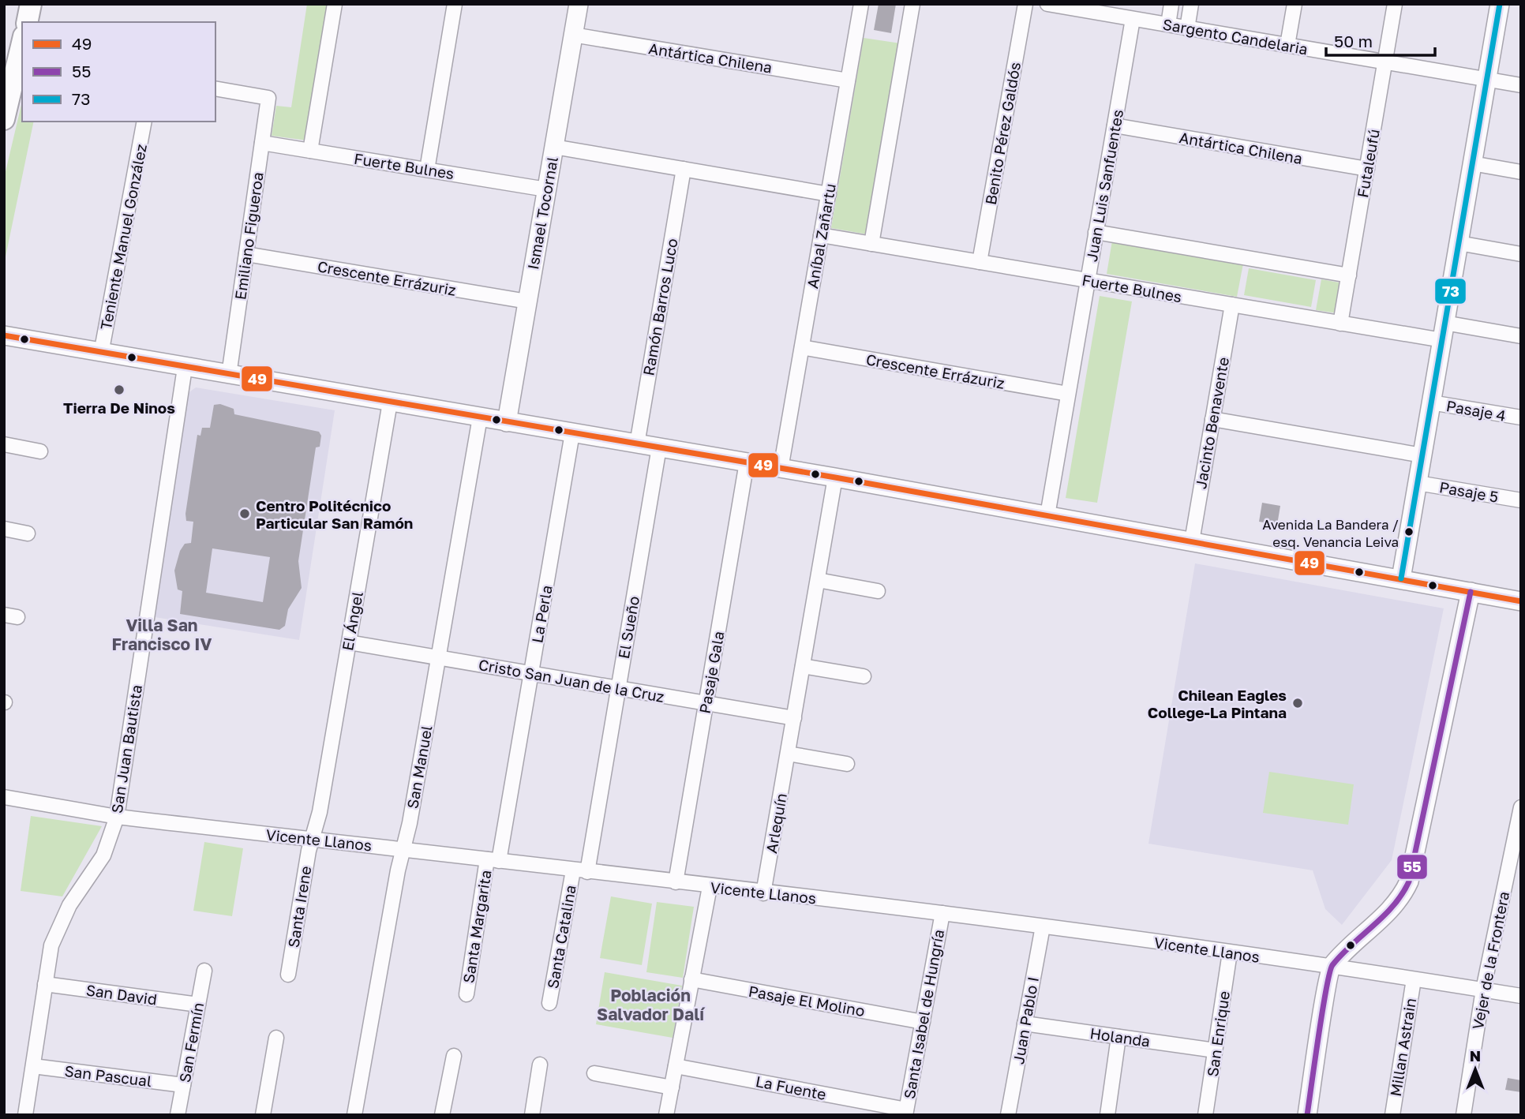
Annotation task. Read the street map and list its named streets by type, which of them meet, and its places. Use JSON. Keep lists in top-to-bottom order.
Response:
{
  "streets": {
    "street": [
      "Sargento Candelaria",
      "Antártica Chilena",
      "Benito Pérez Galdós",
      "Futaleufú",
      "Fuerte Bulnes",
      "Juan Luis Sanfuentes",
      "Ismael Tocornal",
      "Emiliano Figueroa",
      "Aníbal Zañartu",
      "Teniente Manuel González",
      "Crescente Errázuriz",
      "Ramón Barros Luco",
      "Pasaje 4",
      "Jacinto Benavente",
      "Pasaje 5",
      "La Perla",
      "El Ángel",
      "El Sueño",
      "Pasaje Gala",
      "Cristo San Juan de la Cruz",
      "San Juan Bautista",
      "San Manuel",
      "Arlequín",
      "Vicente Llanos",
      "Santa Irene",
      "Santa Margarita",
      "Santa Catalina",
      "Vejer de la Frontera",
      "San David",
      "Pasaje El Molino",
      "Santa Isabel de Hungría",
      "Juan Pablo I",
      "San Enrique",
      "Holanda",
      "San Fermín",
      "Millan Astrain",
      "San Pascual",
      "La Fuente"
    ]
  },
  "crossings": [
    ["Sargento Candelaria", "Futaleufú"],
    ["Sargento Candelaria", "Juan Luis Sanfuentes"],
    ["Antártica Chilena", "Futaleufú"],
    ["Antártica Chilena", "Juan Luis Sanfuentes"],
    ["Antártica Chilena", "Ismael Tocornal"],
    ["Antártica Chilena", "Aníbal Zañartu"],
    ["Benito Pérez Galdós", "Fuerte Bulnes"],
    ["Futaleufú", "Fuerte Bulnes"],
    ["Fuerte Bulnes", "Juan Luis Sanfuentes"],
    ["Fuerte Bulnes", "Ismael Tocornal"],
    ["Fuerte Bulnes", "Emiliano Figueroa"],
    ["Fuerte Bulnes", "Aníbal Zañartu"],
    ["Fuerte Bulnes", "Jacinto Benavente"],
    ["Juan Luis Sanfuentes", "Crescente Errázuriz"],
    ["Ismael Tocornal", "Crescente Errázuriz"],
    ["Emiliano Figueroa", "Crescente Errázuriz"],
    ["Aníbal Zañartu", "Crescente Errázuriz"],
    ["La Perla", "Cristo San Juan de la Cruz"],
    ["La Perla", "Vicente Llanos"],
    ["La Perla", "Santa Margarita"],
    ["El Ángel", "Cristo San Juan de la Cruz"],
    ["El Ángel", "Vicente Llanos"],
    ["El Ángel", "Santa Irene"],
    ["El Sueño", "Cristo San Juan de la Cruz"],
    ["El Sueño", "Vicente Llanos"],
    ["Pasaje Gala", "Cristo San Juan de la Cruz"],
    ["Pasaje Gala", "Vicente Llanos"],
    ["Cristo San Juan de la Cruz", "San Manuel"],
    ["Cristo San Juan de la Cruz", "Arlequín"],
    ["San Juan Bautista", "Vicente Llanos"],
    ["San Juan Bautista", "San David"],
    ["San Juan Bautista", "San Pascual"],
    ["San Manuel", "Vicente Llanos"],
    ["Arlequín", "Vicente Llanos"],
    ["Vicente Llanos", "Santa Irene"],
    ["Vicente Llanos", "Santa Margarita"],
    ["Vicente Llanos", "Santa Catalina"],
    ["Vicente Llanos", "Vejer de la Frontera"],
    ["Vicente Llanos", "Santa Isabel de Hungría"],
    ["Vicente Llanos", "Juan Pablo I"],
    ["Vicente Llanos", "San Enrique"],
    ["Vicente Llanos", "Millan Astrain"],
    ["San David", "San Fermín"],
    ["Pasaje El Molino", "Santa Isabel de Hungría"],
    ["Santa Isabel de Hungría", "La Fuente"],
    ["Juan Pablo I", "Holanda"],
    ["San Enrique", "Holanda"],
    ["San Fermín", "San Pascual"]
  ],
  "districts": ["Villa San Francisco IV", "Población Salvador Dalí"],
  "places": [
    "Tierra De Ninos",
    "Centro Politécnico Particular San Ramón",
    "Avenida La Bandera / esq. Venancia Leiva",
    "Chilean Eagles College-La Pintana"
  ],
  "lines": ["transit line 73", "transit line 49", "transit line 55"],
  "legend": ["49", "55", "73"],
  "scale_bar": "50 m",
  "north": "top"
}
